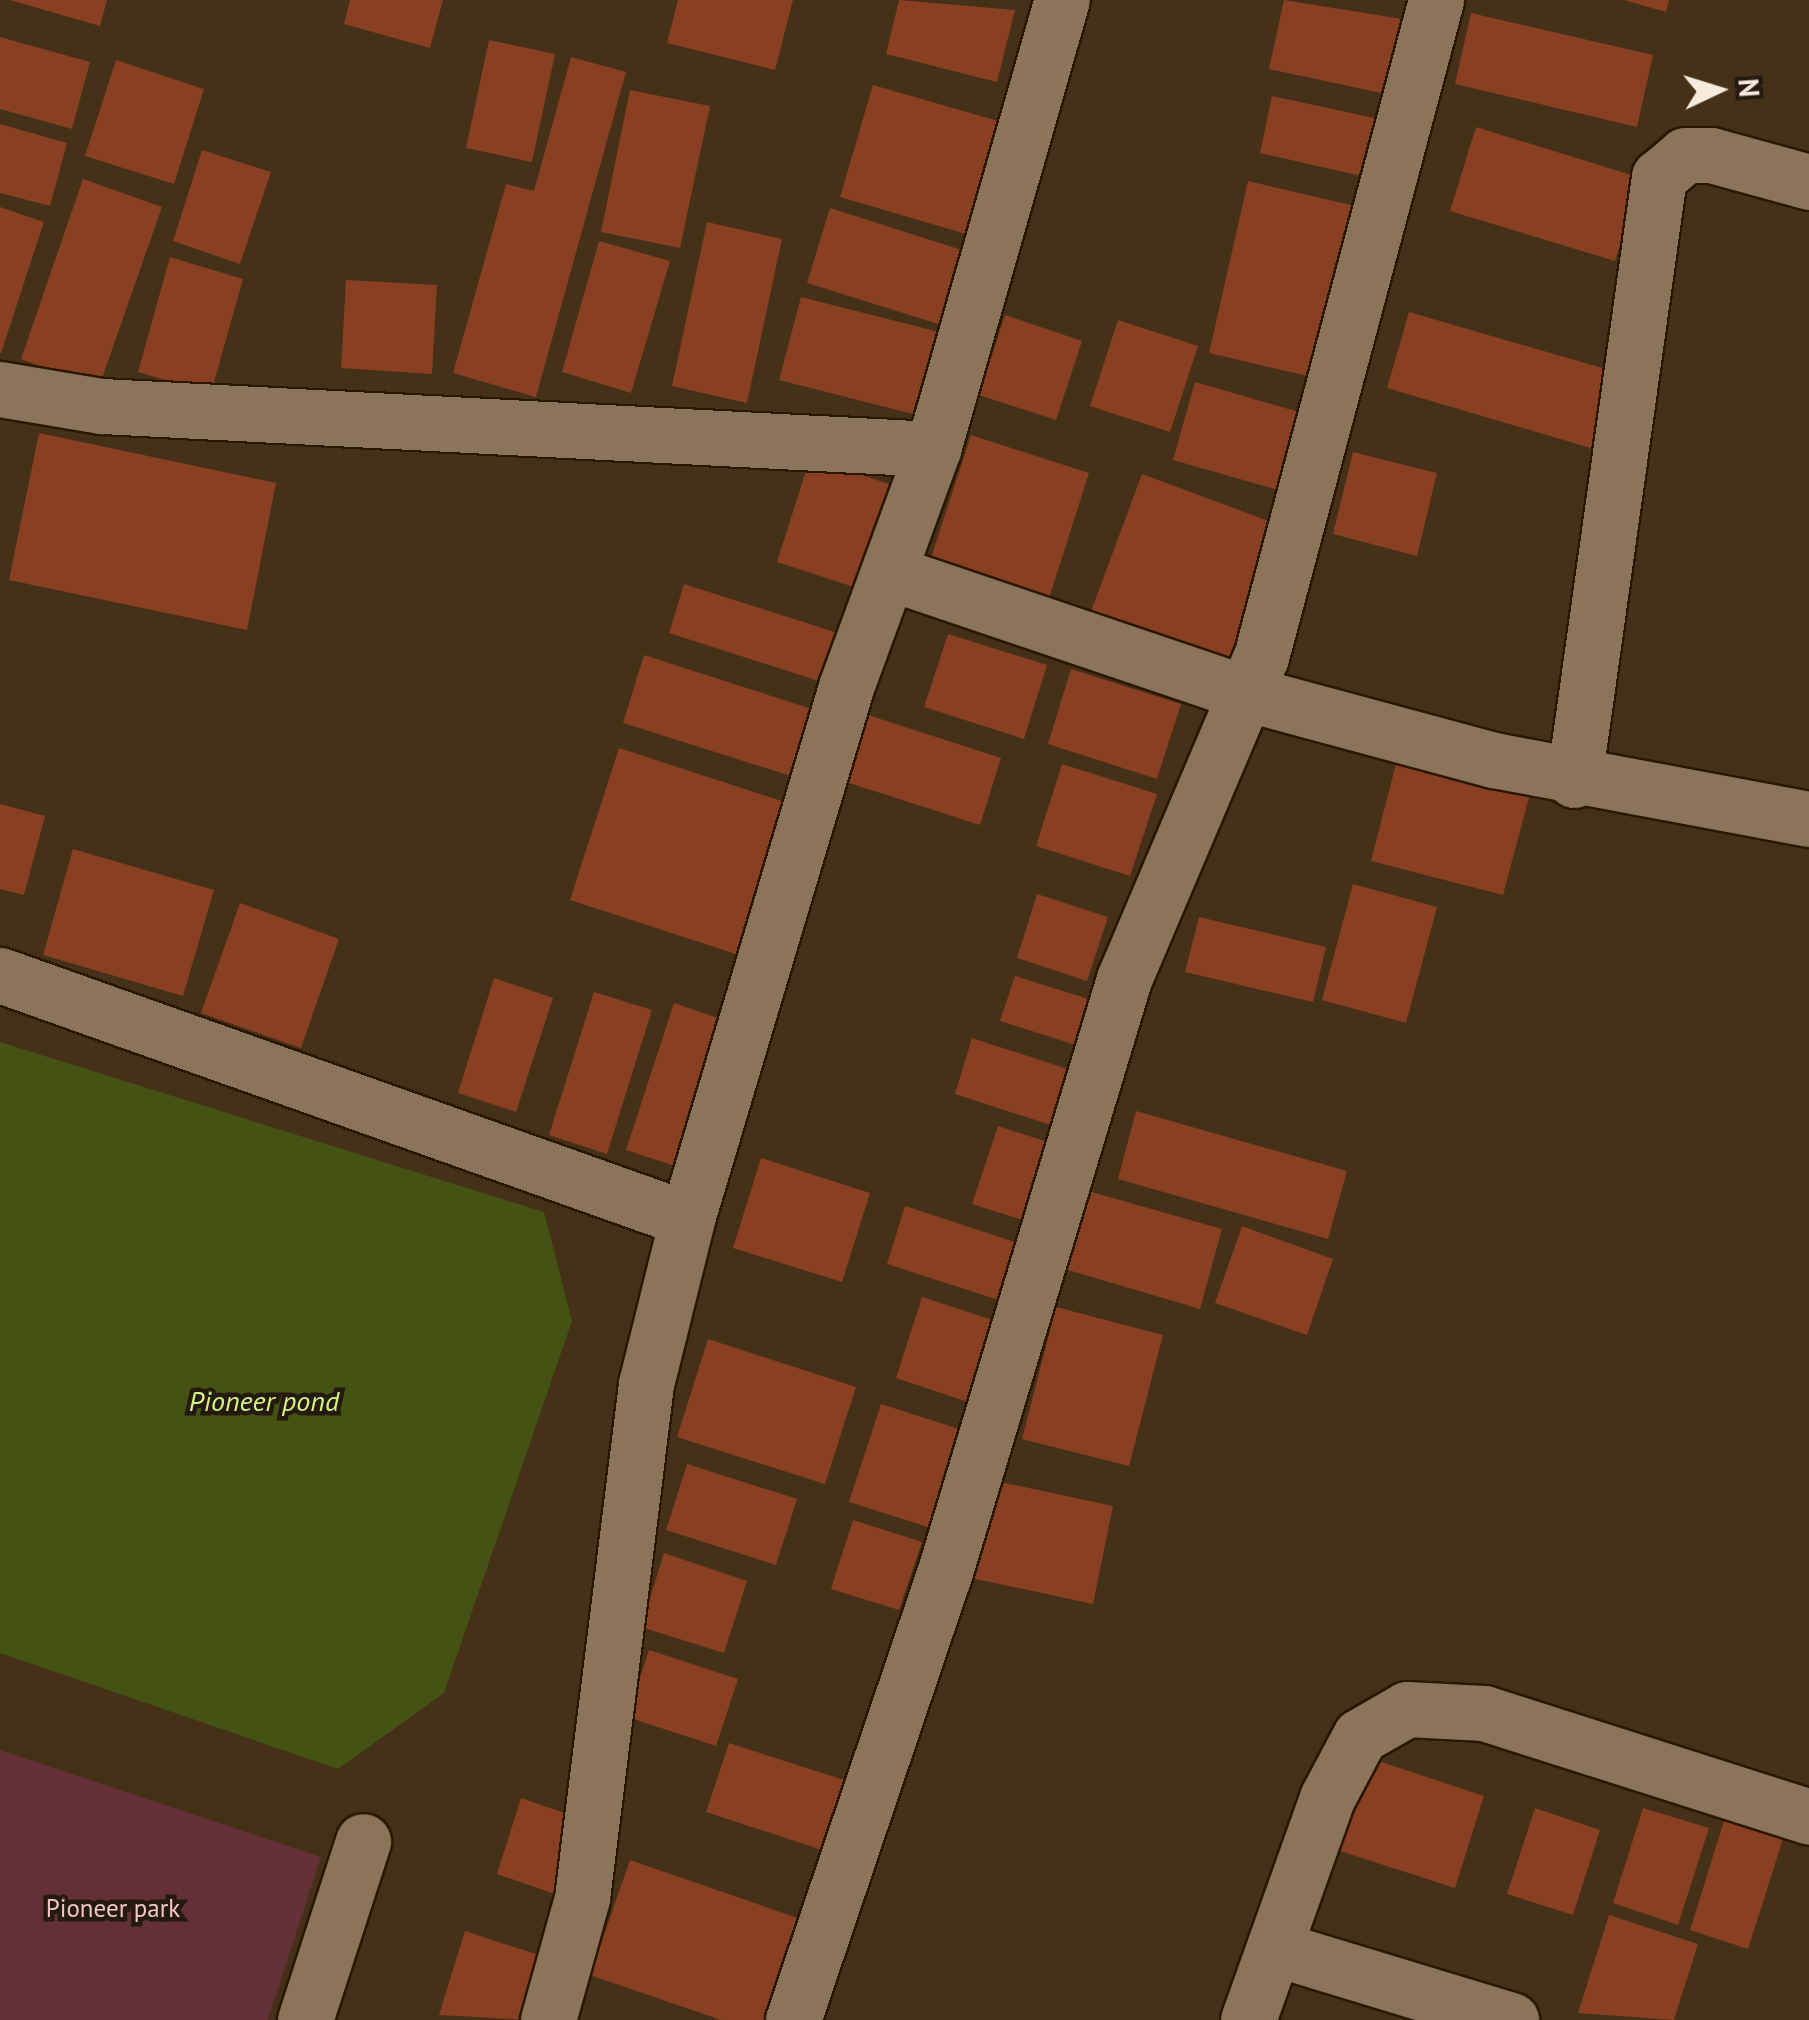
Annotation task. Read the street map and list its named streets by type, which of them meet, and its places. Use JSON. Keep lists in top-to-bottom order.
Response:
{
  "water": ["Pioneer pond"],
  "parks": ["Pioneer park"],
  "north": "right"
}
